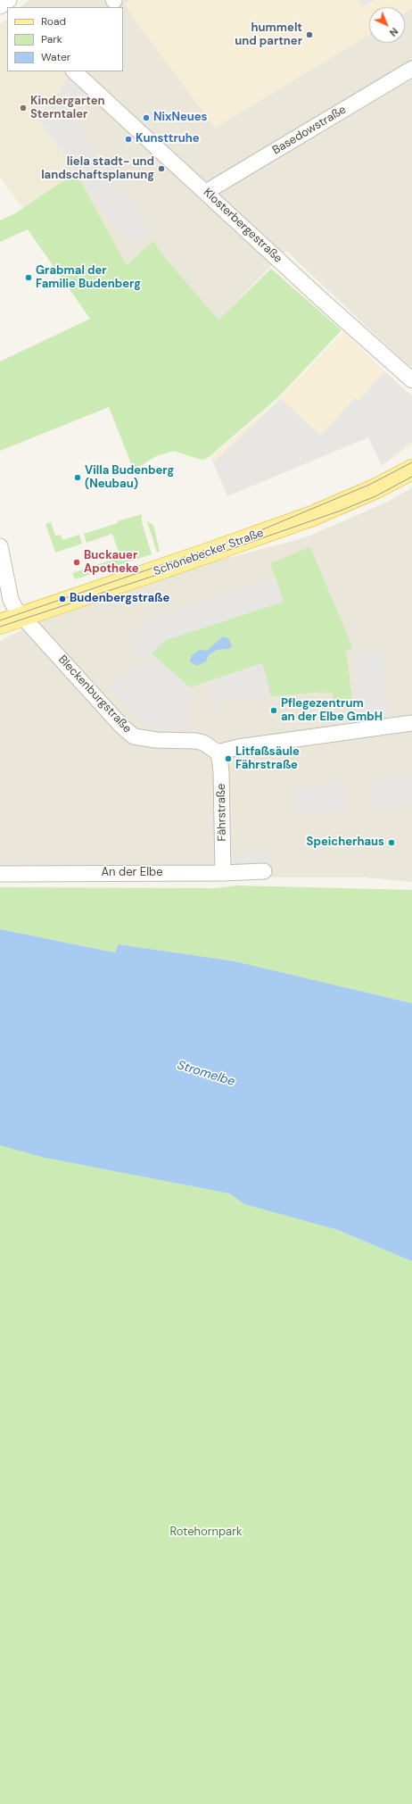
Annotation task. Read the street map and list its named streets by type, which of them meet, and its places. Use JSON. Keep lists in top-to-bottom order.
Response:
{
  "streets": {
    "main road": ["Schönebecker Straße"],
    "street": [
      "Basedowstraße",
      "Klosterbergestraße",
      "Bleckenburgstraße",
      "Fährstraße",
      "An der Elbe"
    ]
  },
  "crossings": [
    ["Basedowstraße", "Klosterbergestraße"],
    ["Schönebecker Straße", "Bleckenburgstraße"],
    ["Bleckenburgstraße", "Fährstraße"],
    ["Fährstraße", "An der Elbe"]
  ],
  "water": ["Stromelbe"],
  "parks": ["Rotehornpark"],
  "places": [
    "hummelt und partner",
    "Kindergarten Sterntaler",
    "NixNeues",
    "Kunsttruhe",
    "liela stadt- und landschaftsplanung",
    "Grabmal der Familie Budenberg",
    "Villa Budenberg (Neubau)",
    "Buckauer Apotheke",
    "Budenbergstraße",
    "Pflegezentrum an der Elbe GmbH",
    "Litfaßsäule Fährstraße",
    "Speicherhaus"
  ],
  "legend": ["Road", "Park", "Water"],
  "north": "bottom right"
}
